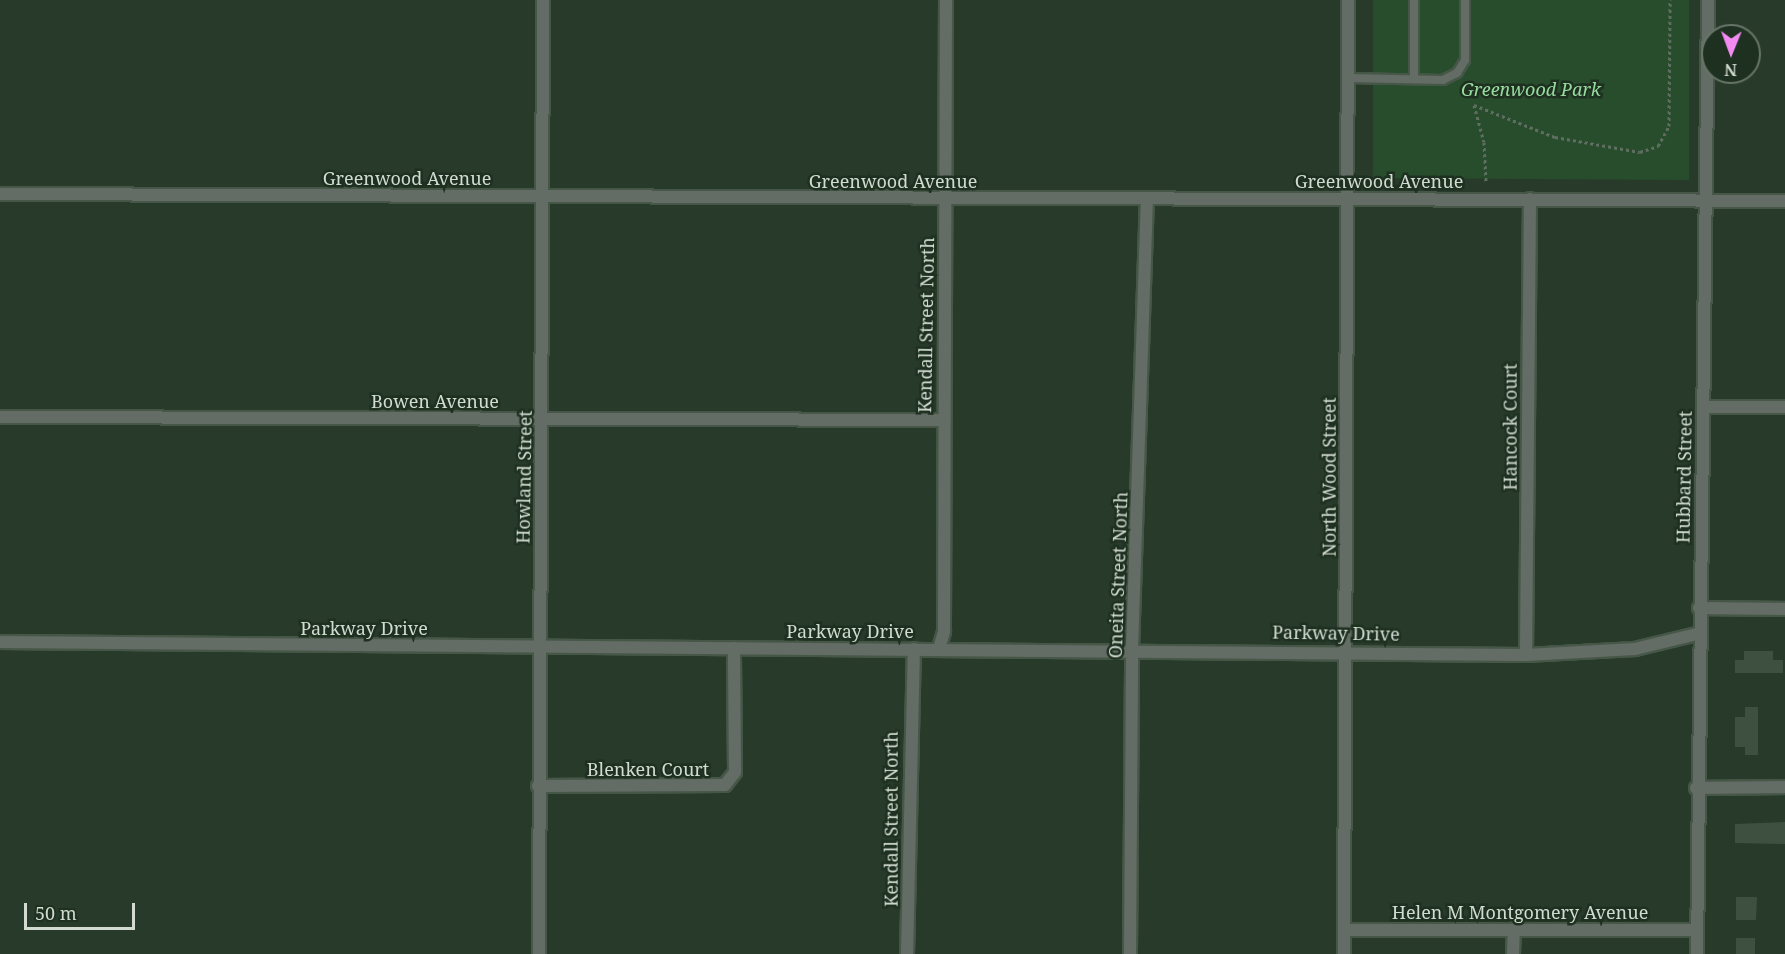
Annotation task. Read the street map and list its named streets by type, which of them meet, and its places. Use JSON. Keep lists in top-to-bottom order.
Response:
{
  "streets": {
    "street": [
      "Greenwood Avenue",
      "Kendall Street North",
      "Bowen Avenue",
      "Hancock Court",
      "Howland Street",
      "North Wood Street",
      "Hubbard Street",
      "Oneita Street North",
      "Parkway Drive",
      "Blenken Court",
      "Helen M Montgomery Avenue"
    ]
  },
  "crossings": [
    ["Greenwood Avenue", "Kendall Street North"],
    ["Greenwood Avenue", "Hancock Court"],
    ["Greenwood Avenue", "Howland Street"],
    ["Greenwood Avenue", "North Wood Street"],
    ["Greenwood Avenue", "Hubbard Street"],
    ["Greenwood Avenue", "Oneita Street North"],
    ["Kendall Street North", "Bowen Avenue"],
    ["Kendall Street North", "Parkway Drive"],
    ["Bowen Avenue", "Howland Street"],
    ["Hancock Court", "Parkway Drive"],
    ["Howland Street", "Parkway Drive"],
    ["Howland Street", "Blenken Court"],
    ["North Wood Street", "Parkway Drive"],
    ["North Wood Street", "Helen M Montgomery Avenue"],
    ["Hubbard Street", "Parkway Drive"],
    ["Hubbard Street", "Helen M Montgomery Avenue"],
    ["Oneita Street North", "Parkway Drive"],
    ["Parkway Drive", "Blenken Court"]
  ],
  "parks": ["Greenwood Park"],
  "scale_bar": "50 m",
  "north": "bottom"
}
